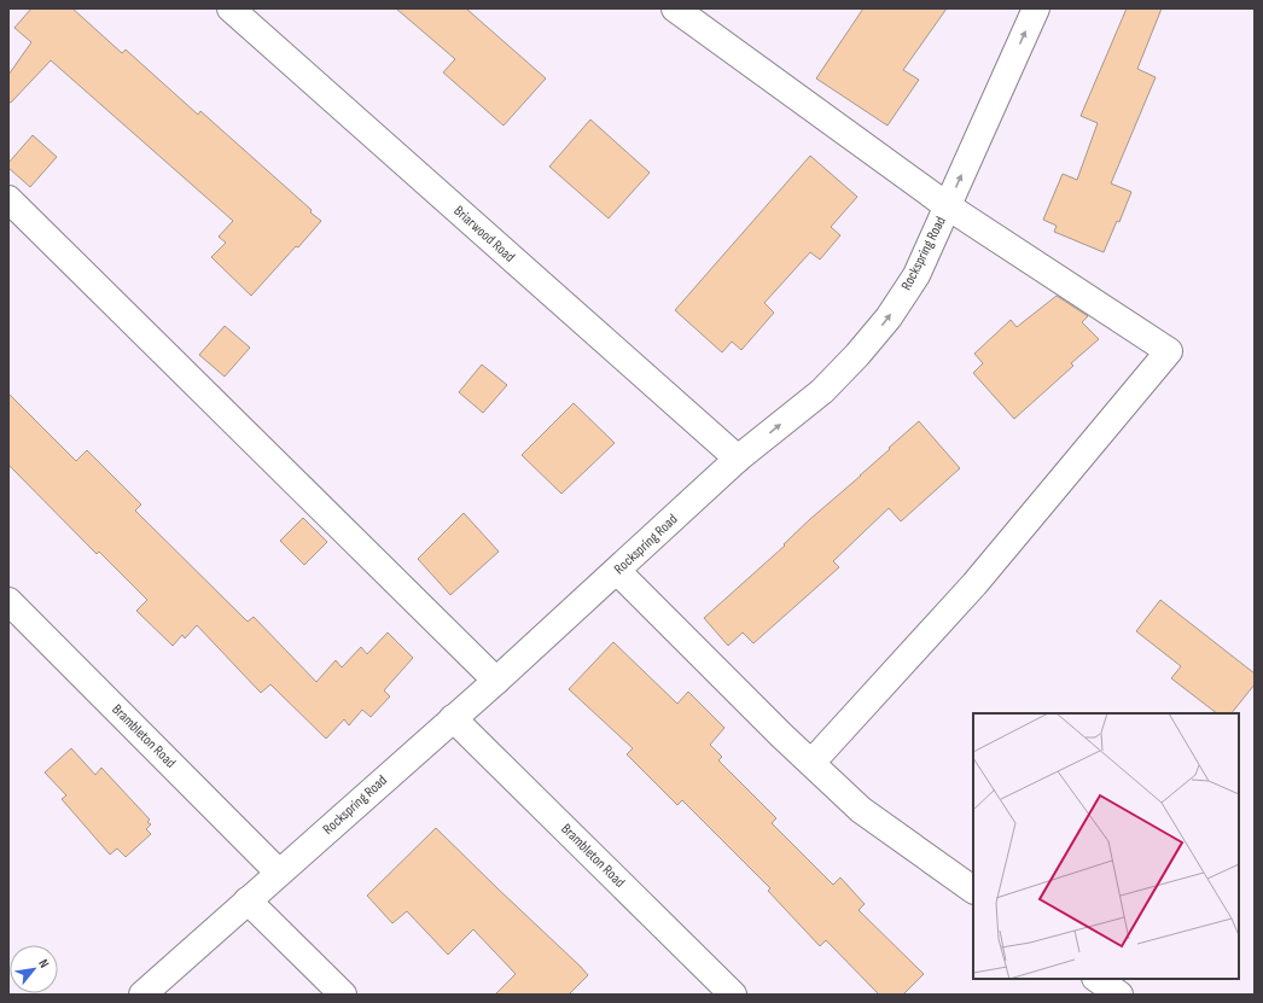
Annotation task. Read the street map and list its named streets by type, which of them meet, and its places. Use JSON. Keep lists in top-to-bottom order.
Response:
{
  "streets": {
    "street": ["Briarwood Road", "Rockspring Road", "Brambleton Road"]
  },
  "crossings": [
    ["Briarwood Road", "Rockspring Road"],
    ["Rockspring Road", "Brambleton Road"]
  ],
  "one_way": ["Rockspring Road"],
  "north": "top right"
}
